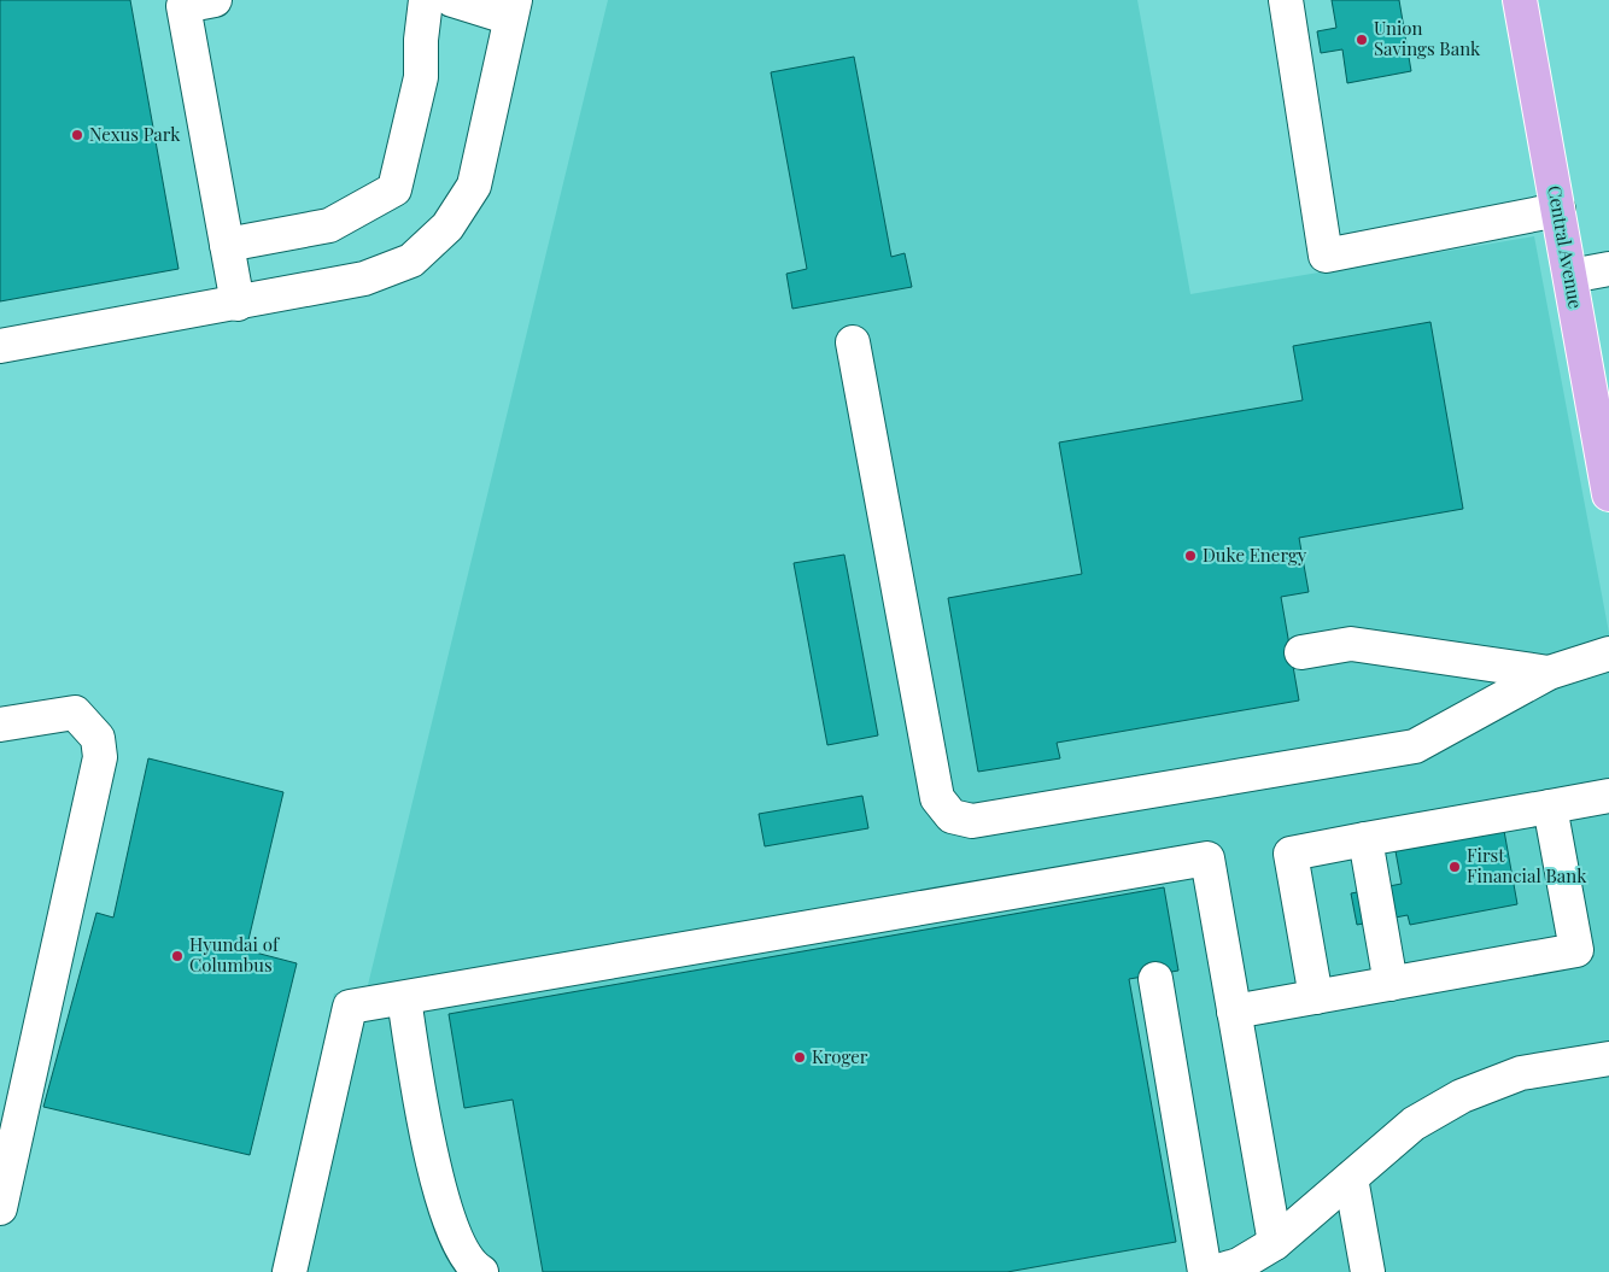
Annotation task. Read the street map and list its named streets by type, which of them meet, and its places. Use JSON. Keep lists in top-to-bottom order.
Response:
{
  "streets": {
    "main road": ["Central Avenue"]
  },
  "places": [
    "Union Savings Bank",
    "Nexus Park",
    "Duke Energy",
    "First Financial Bank",
    "Hyundai of Columbus",
    "Kroger"
  ]
}
